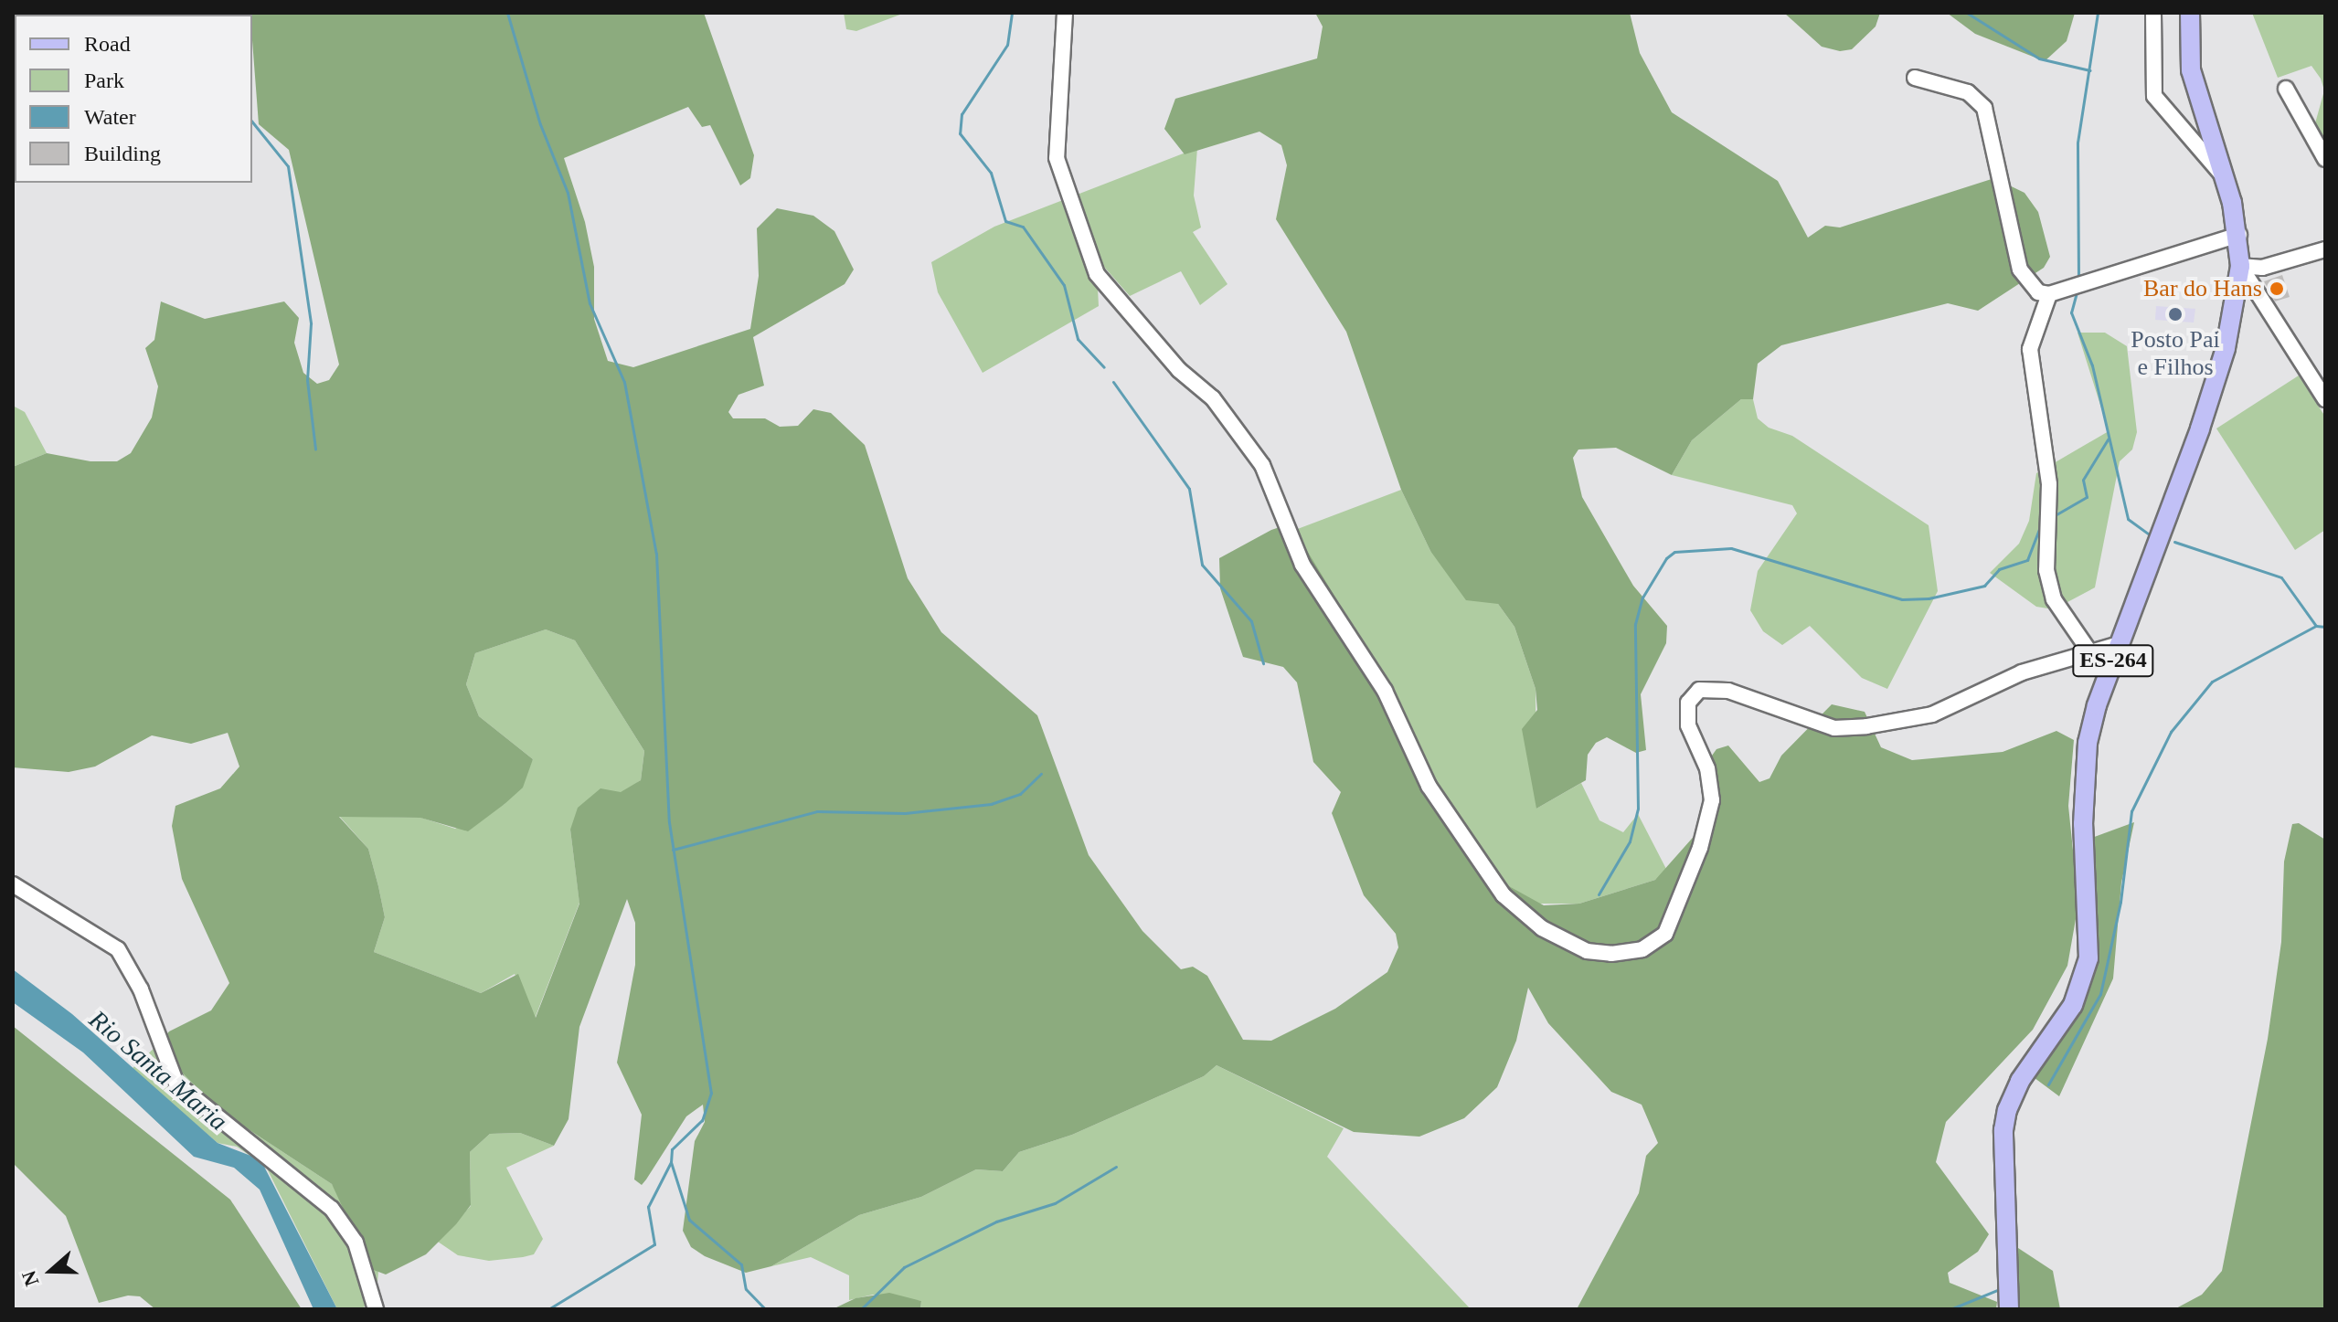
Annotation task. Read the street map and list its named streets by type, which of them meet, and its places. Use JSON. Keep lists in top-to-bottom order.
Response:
{
  "streets": {
    "main road": ["ES-264"]
  },
  "water": ["Rio Santa Maria"],
  "places": ["Bar do Hans", "Posto Pai e Filhos"],
  "legend": [
    "Road",
    "Park",
    "Water",
    "Building"
  ],
  "north": "left"
}
